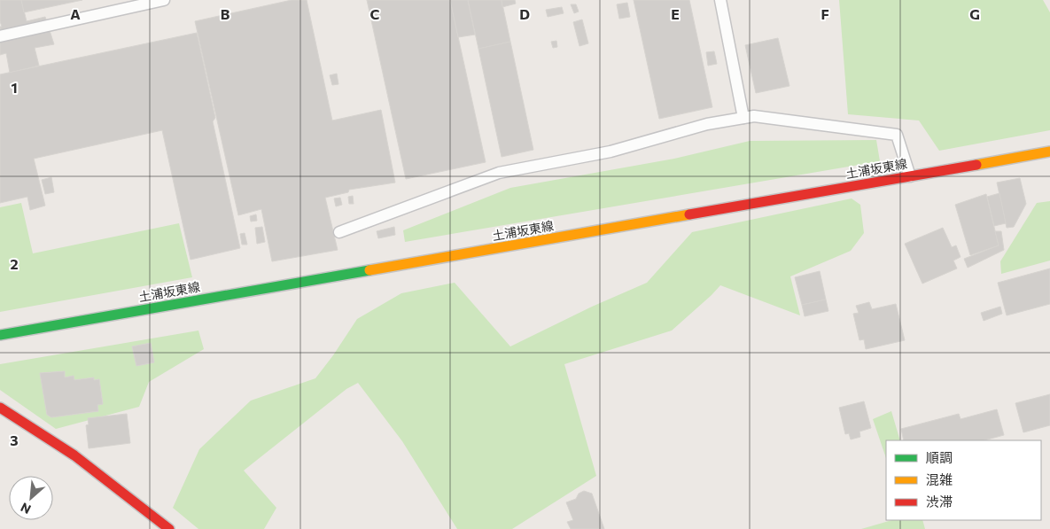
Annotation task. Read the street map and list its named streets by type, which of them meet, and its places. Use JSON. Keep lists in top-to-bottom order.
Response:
{
  "streets": {
    "main road": ["土浦坂東線"]
  },
  "legend": ["順調", "混雑", "渋滞"],
  "north": "bottom left",
  "grid": {
    "columns": [
      "A",
      "B",
      "C",
      "D",
      "E",
      "F",
      "G"
    ],
    "rows": ["1", "2", "3"]
  }
}
